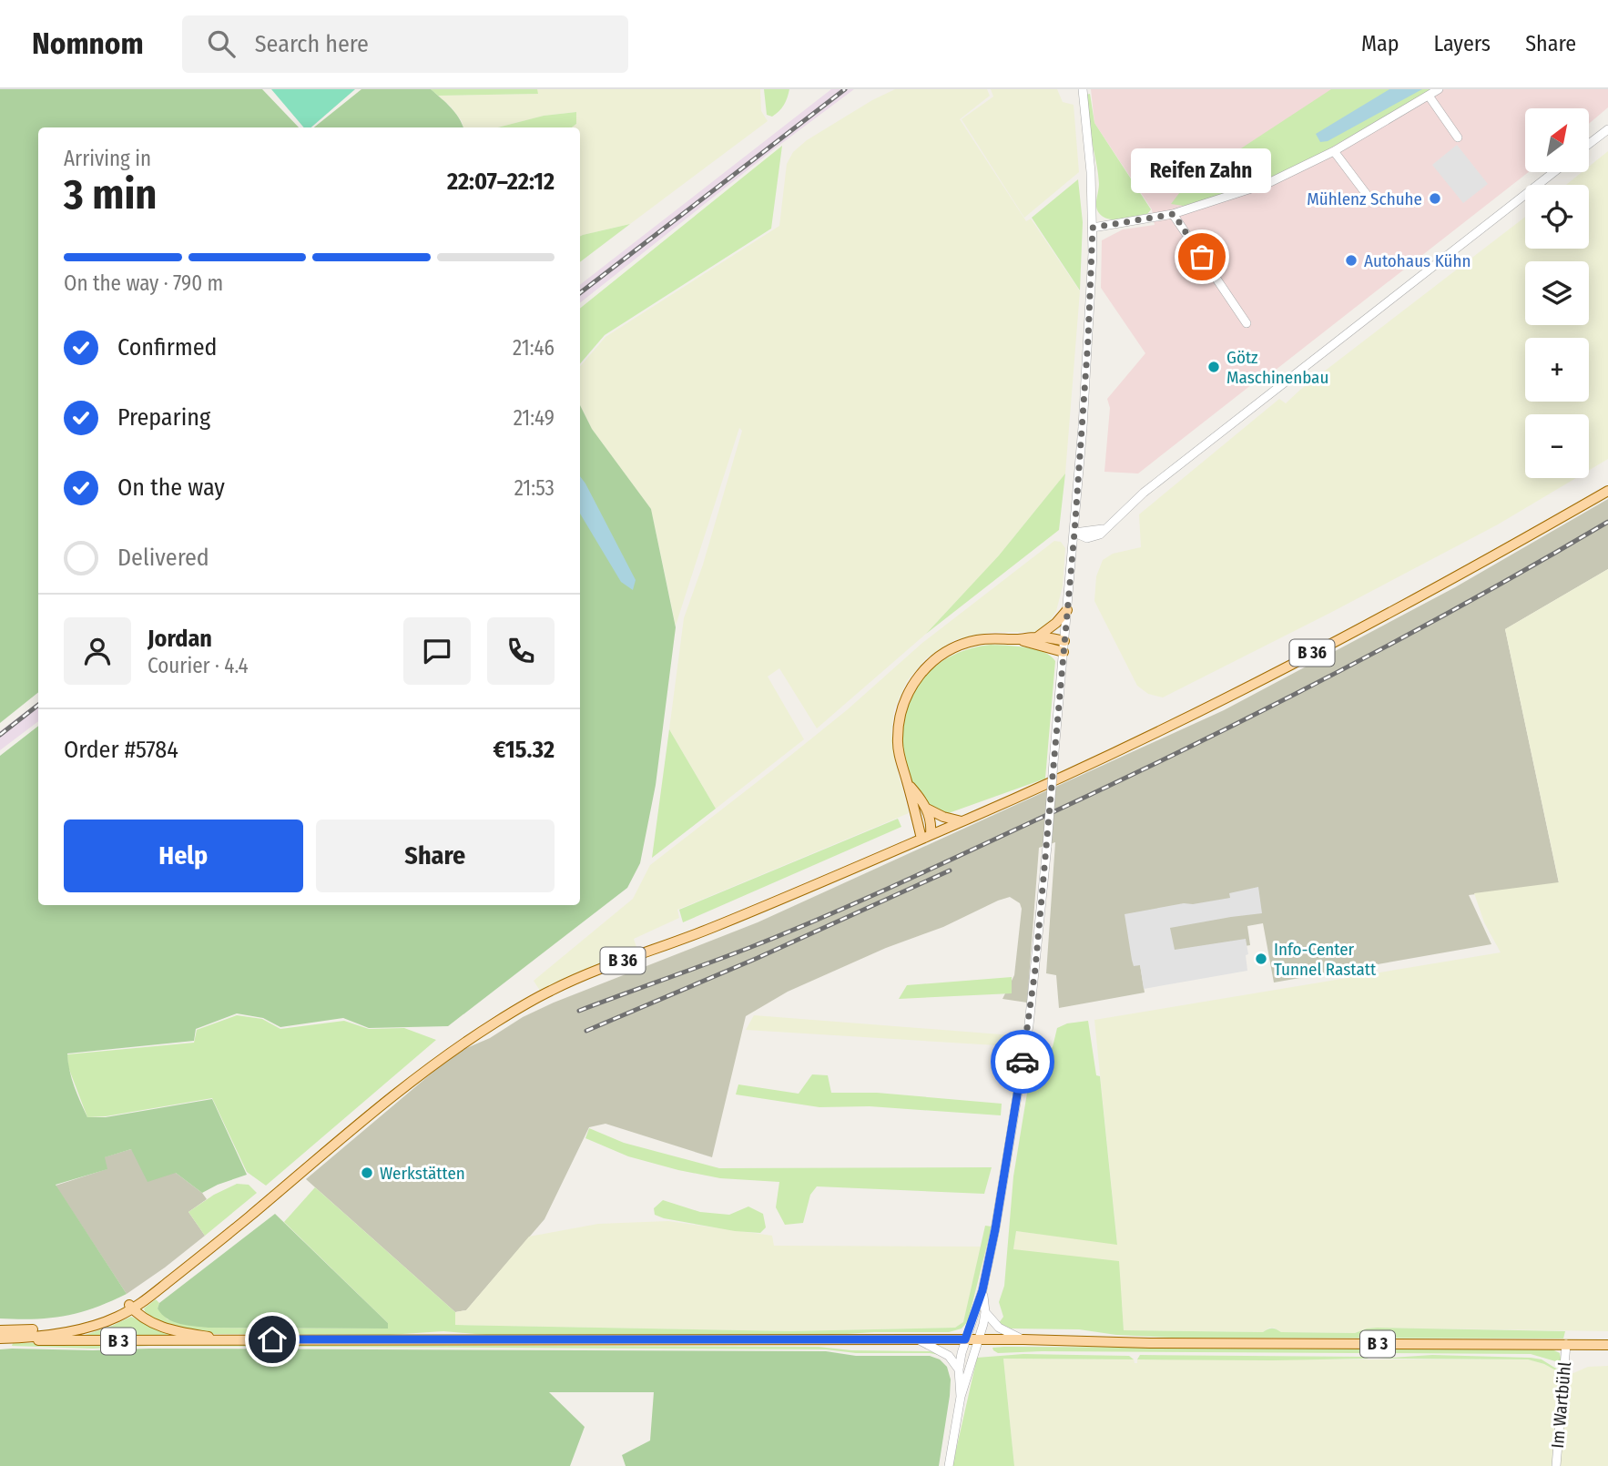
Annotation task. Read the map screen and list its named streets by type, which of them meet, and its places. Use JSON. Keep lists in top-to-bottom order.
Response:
{
  "streets": {
    "main road": ["B 36", "B 3"],
    "street": ["Im Wartbühl"]
  },
  "crossings": [
    ["B 36", "B 3"],
    ["B 3", "Im Wartbühl"]
  ],
  "places": [
    "Mühlenz Schuhe",
    "Reifen Zahn",
    "Autohaus Kühn",
    "Götz Maschinenbau",
    "Info-Center Tunnel Rastatt",
    "Werkstätten"
  ],
  "north": "top right",
  "page": {
    "header": "Nomnom",
    "search": "Search here",
    "nav": ["Map", "Layers", "Share"],
    "map_buttons": ["+", "−"],
    "heading": ["3 min", "Arriving in", "22:07–22:12"],
    "panel": [
      "Jordan",
      "Courier · 4.4",
      "Order #5784",
      "€15.32"
    ],
    "bubble": "Reifen Zahn",
    "bar": "On the way · 790 m",
    "list": [
      ["Confirmed", "21:46"],
      ["Preparing", "21:49"],
      ["On the way", "21:53"],
      "Delivered"
    ],
    "buttons": ["Help", "Share"]
  }
}
